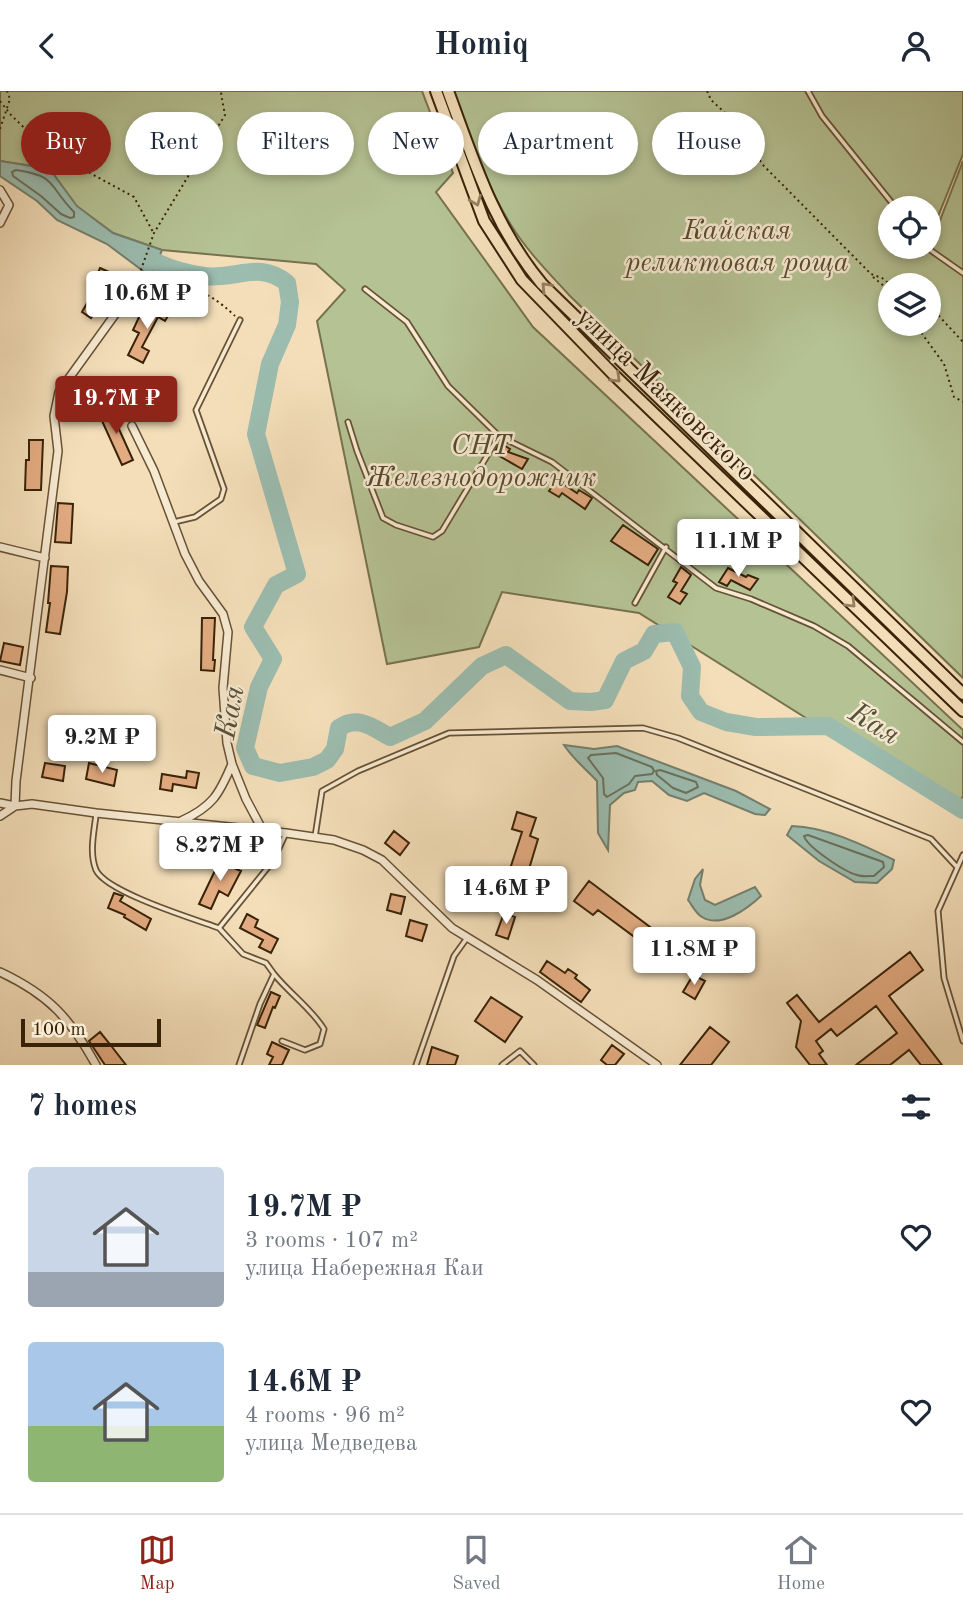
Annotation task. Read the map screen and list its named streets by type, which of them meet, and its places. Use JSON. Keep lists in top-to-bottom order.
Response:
{
  "streets": {
    "main road": ["улица Маяковского"]
  },
  "water": ["Кая"],
  "parks": ["Кайская реликтовая роща", "СНТ Железнодорожник"],
  "scale_bar": "100 m",
  "page": {
    "header": "Homiq",
    "chip": [
      "Buy",
      "Rent",
      "Filters",
      "New",
      "Apartment",
      "House"
    ],
    "price": [
      "10.6M ₽",
      "19.7M ₽",
      "11.1M ₽",
      "9.2M ₽",
      "8.27M ₽",
      "14.6M ₽",
      "11.8M ₽"
    ],
    "scale": "100 m",
    "heading": "7 homes",
    "list": [
      {
        "name": "19.7M ₽",
        "note": "3 rooms · 107 m² · улица Набережная Каи"
      },
      {
        "name": "14.6M ₽",
        "note": "4 rooms · 96 m² · улица Медведева"
      }
    ],
    "tabs": ["Map", "Saved", "Home"]
  }
}
